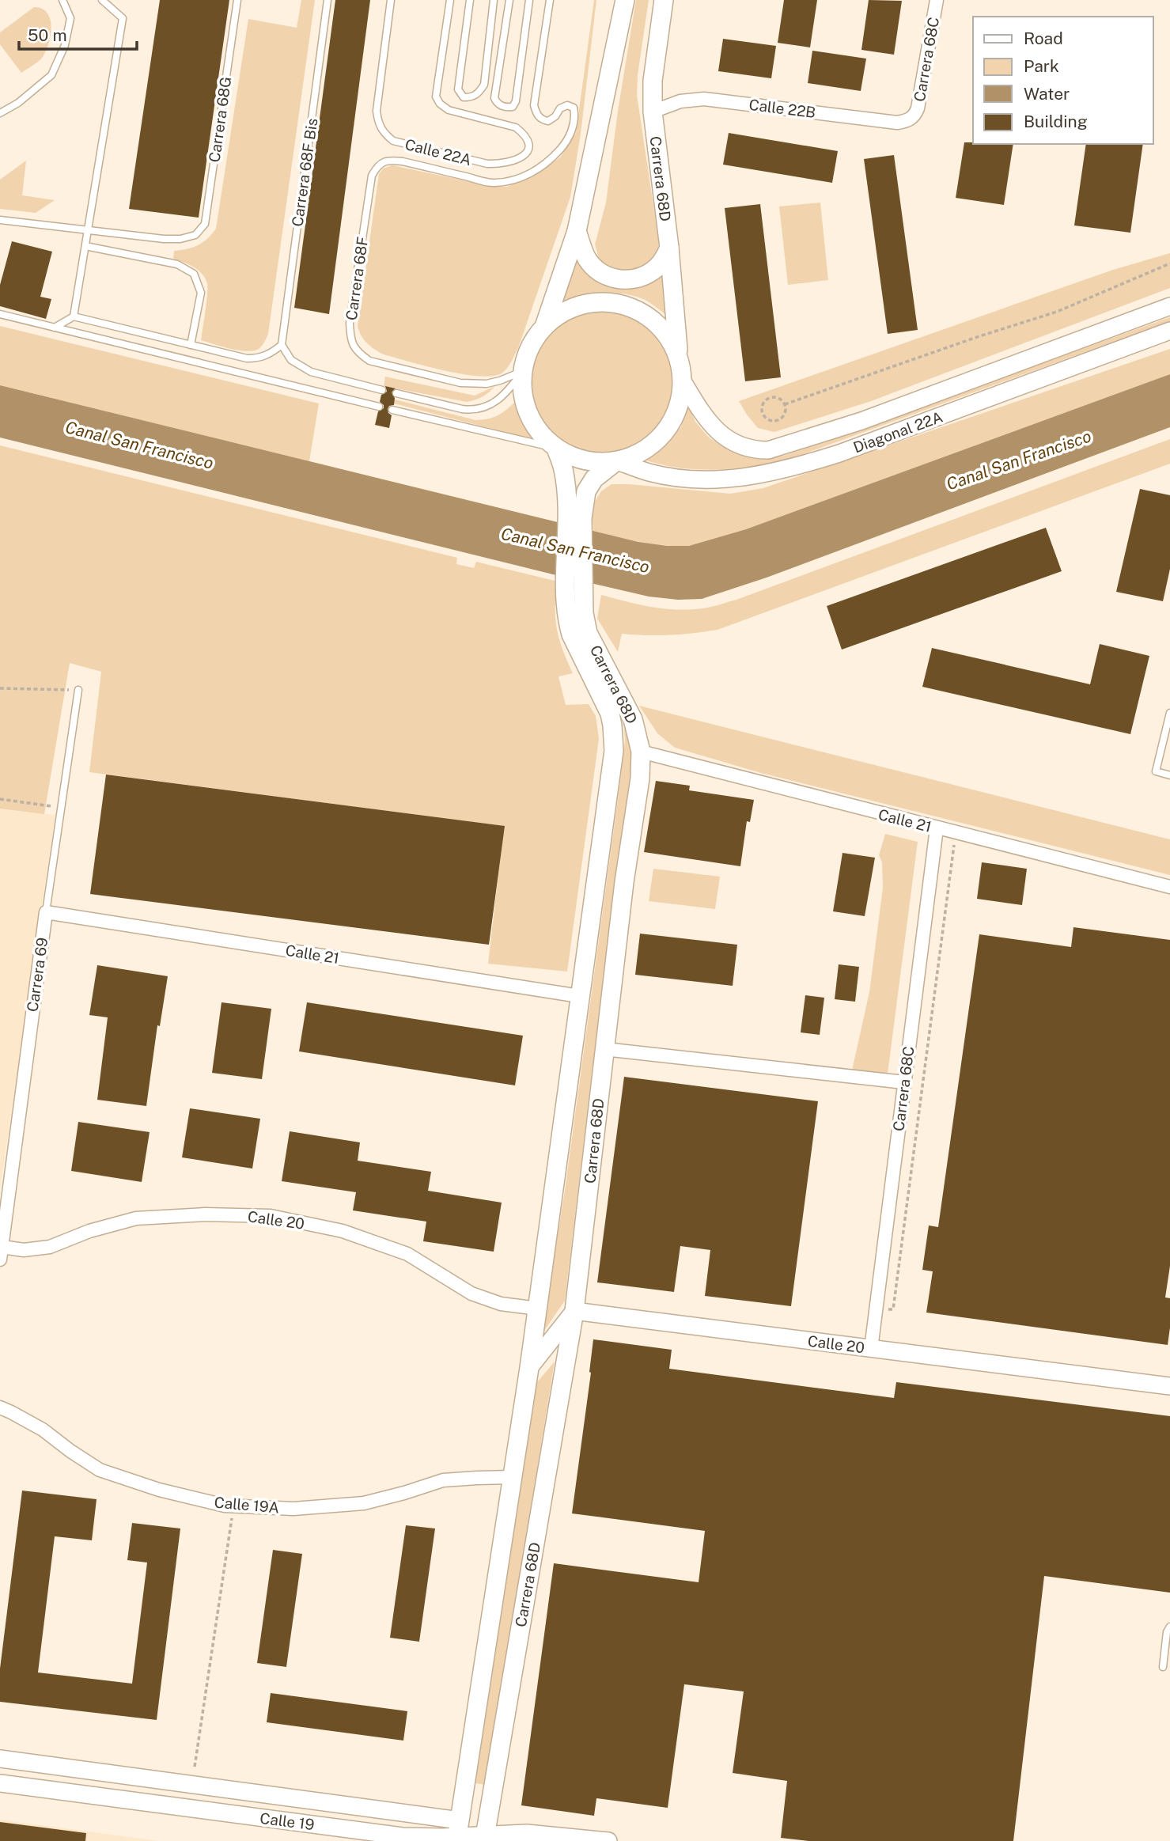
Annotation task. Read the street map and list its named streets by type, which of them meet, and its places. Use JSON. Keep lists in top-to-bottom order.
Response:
{
  "streets": {
    "main road": ["Carrera 68D"],
    "street": [
      "Carrera 68C",
      "Calle 22B",
      "Diagonal 22A",
      "Calle 21",
      "Carrera 69",
      "Calle 20",
      "Calle 19A",
      "Calle 19"
    ],
    "lane": [
      "Carrera 68G",
      "Calle 22A",
      "Carrera 68F Bis",
      "Carrera 68F"
    ]
  },
  "crossings": [
    ["Carrera 68C", "Calle 22B"],
    ["Carrera 68C", "Calle 21"],
    ["Carrera 68C", "Calle 20"],
    ["Calle 22B", "Carrera 68D"],
    ["Calle 22A", "Carrera 68F"],
    ["Carrera 68D", "Carrera 68F"],
    ["Carrera 68D", "Diagonal 22A"],
    ["Carrera 68D", "Calle 21"],
    ["Carrera 68D", "Calle 20"],
    ["Carrera 68D", "Calle 19A"],
    ["Carrera 68D", "Calle 19"],
    ["Carrera 68F", "Diagonal 22A"],
    ["Calle 21", "Carrera 69"],
    ["Carrera 69", "Calle 20"]
  ],
  "water": ["Canal San Francisco"],
  "legend": [
    "Road",
    "Park",
    "Water",
    "Building"
  ],
  "scale_bar": "50 m"
}
